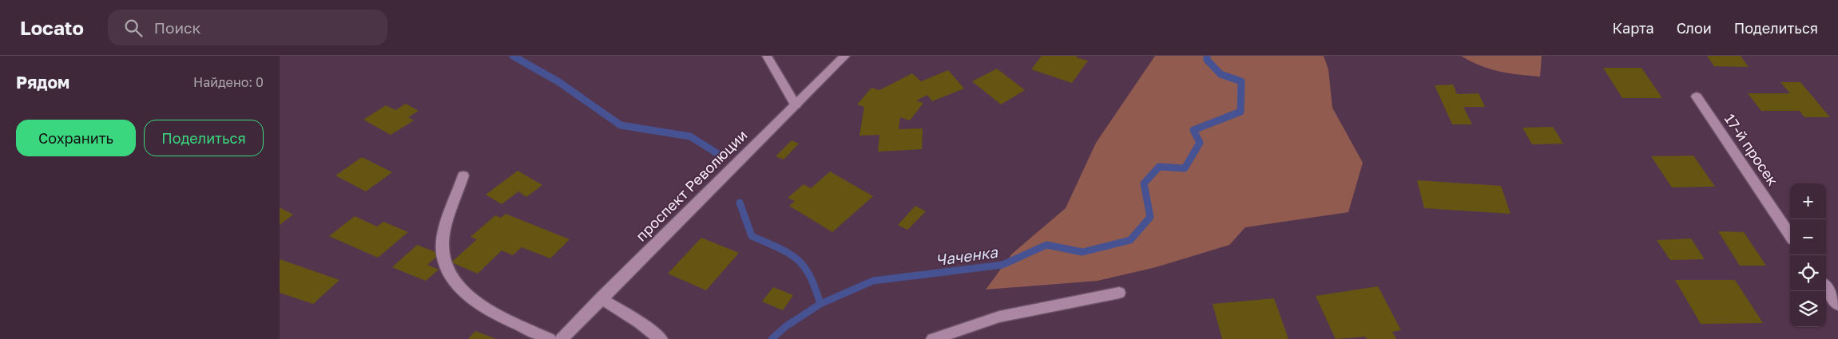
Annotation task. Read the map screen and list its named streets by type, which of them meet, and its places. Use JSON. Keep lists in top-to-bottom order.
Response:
{
  "streets": {
    "street": ["17-й просек", "проспект Революции"]
  },
  "water": ["Чаченка"],
  "page": {
    "header": "Locato",
    "search": "Поиск",
    "nav": ["Карта", "Слои", "Поделиться"],
    "heading": ["Рядом", "Найдено: 0"],
    "buttons": ["Сохранить", "Поделиться"],
    "map_buttons": ["+", "−"]
  }
}
